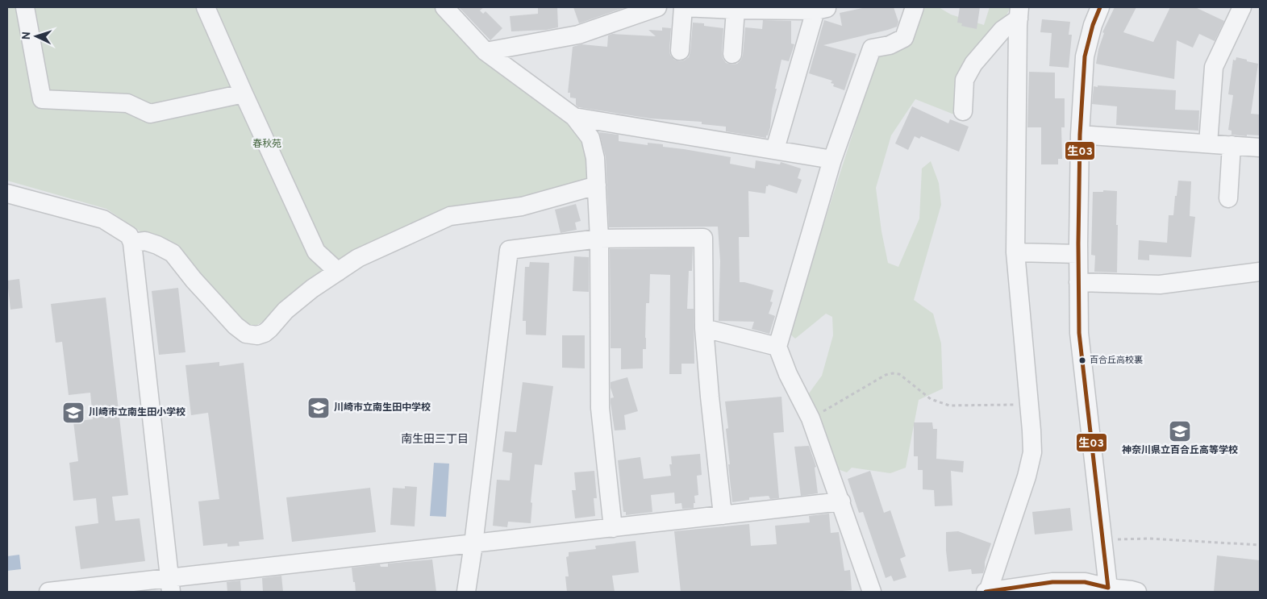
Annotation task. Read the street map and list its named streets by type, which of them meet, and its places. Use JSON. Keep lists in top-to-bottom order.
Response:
{
  "districts": ["南生田三丁目"],
  "parks": ["春秋苑"],
  "places": {
    "other": ["百合丘高校裏"],
    "school or university": ["川崎市立南生田中学校", "川崎市立南生田小学校", "神奈川県立百合丘高等学校"]
  },
  "lines": ["transit line 生03"],
  "north": "left"
}
